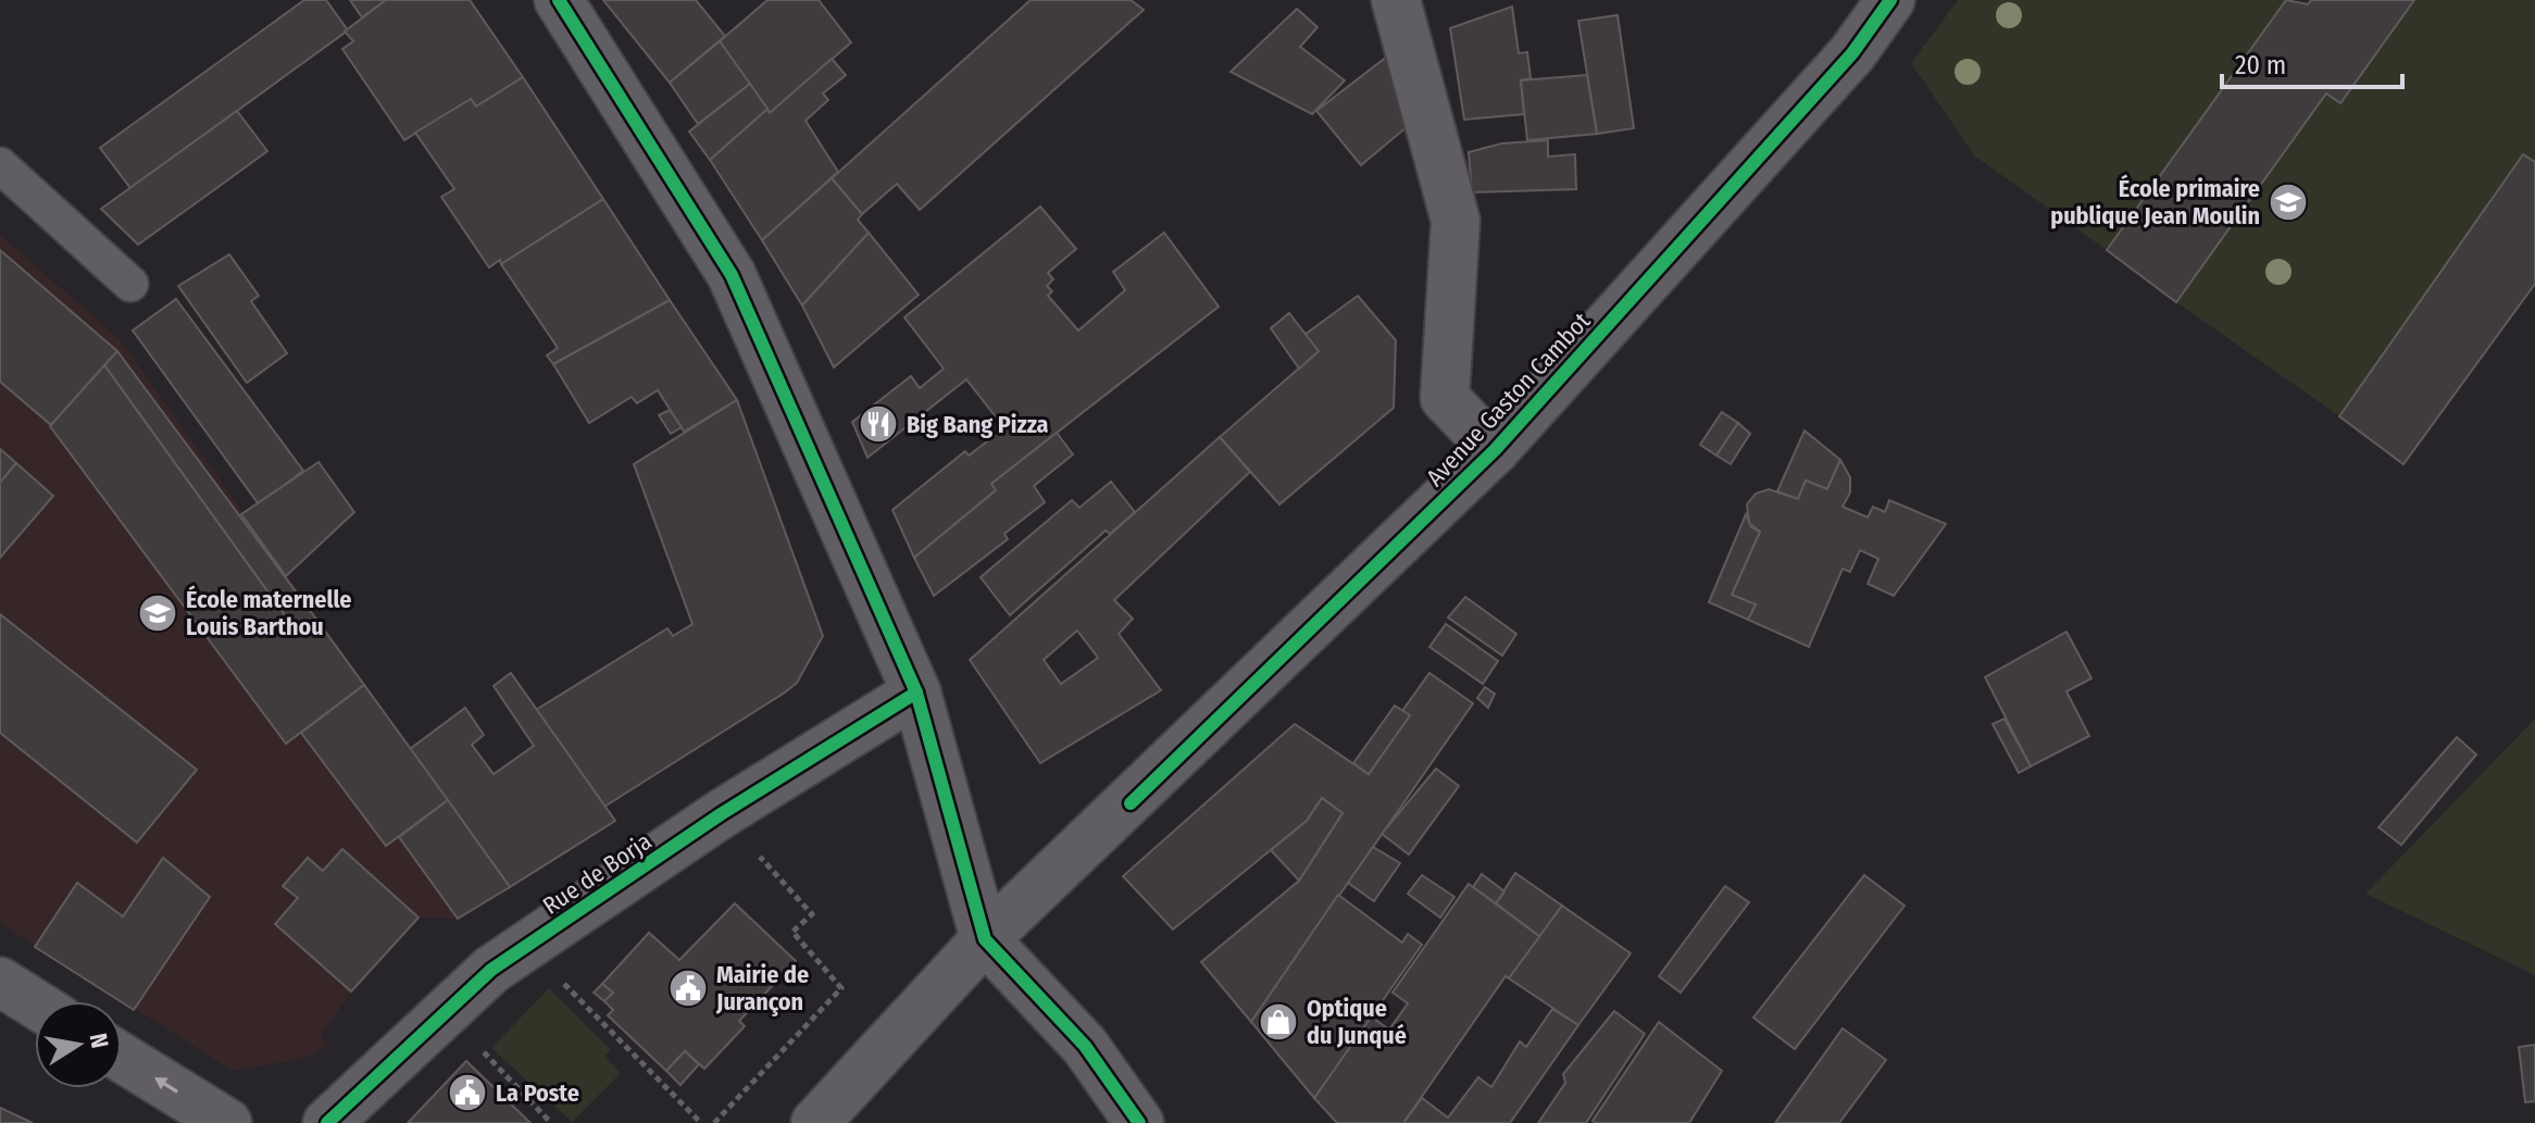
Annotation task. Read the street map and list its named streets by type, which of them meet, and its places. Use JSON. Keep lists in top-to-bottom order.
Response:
{
  "streets": {
    "street": ["Avenue Gaston Cambot", "Rue de Borja"]
  },
  "places": {
    "school or university": ["École primaire publique Jean Moulin", "École maternelle Louis Barthou"],
    "restaurant": ["Big Bang Pizza"],
    "public building": ["Mairie de Jurançon", "La Poste"],
    "shop": ["Optique du Junqué"]
  },
  "scale_bar": "20 m",
  "north": "right"
}
